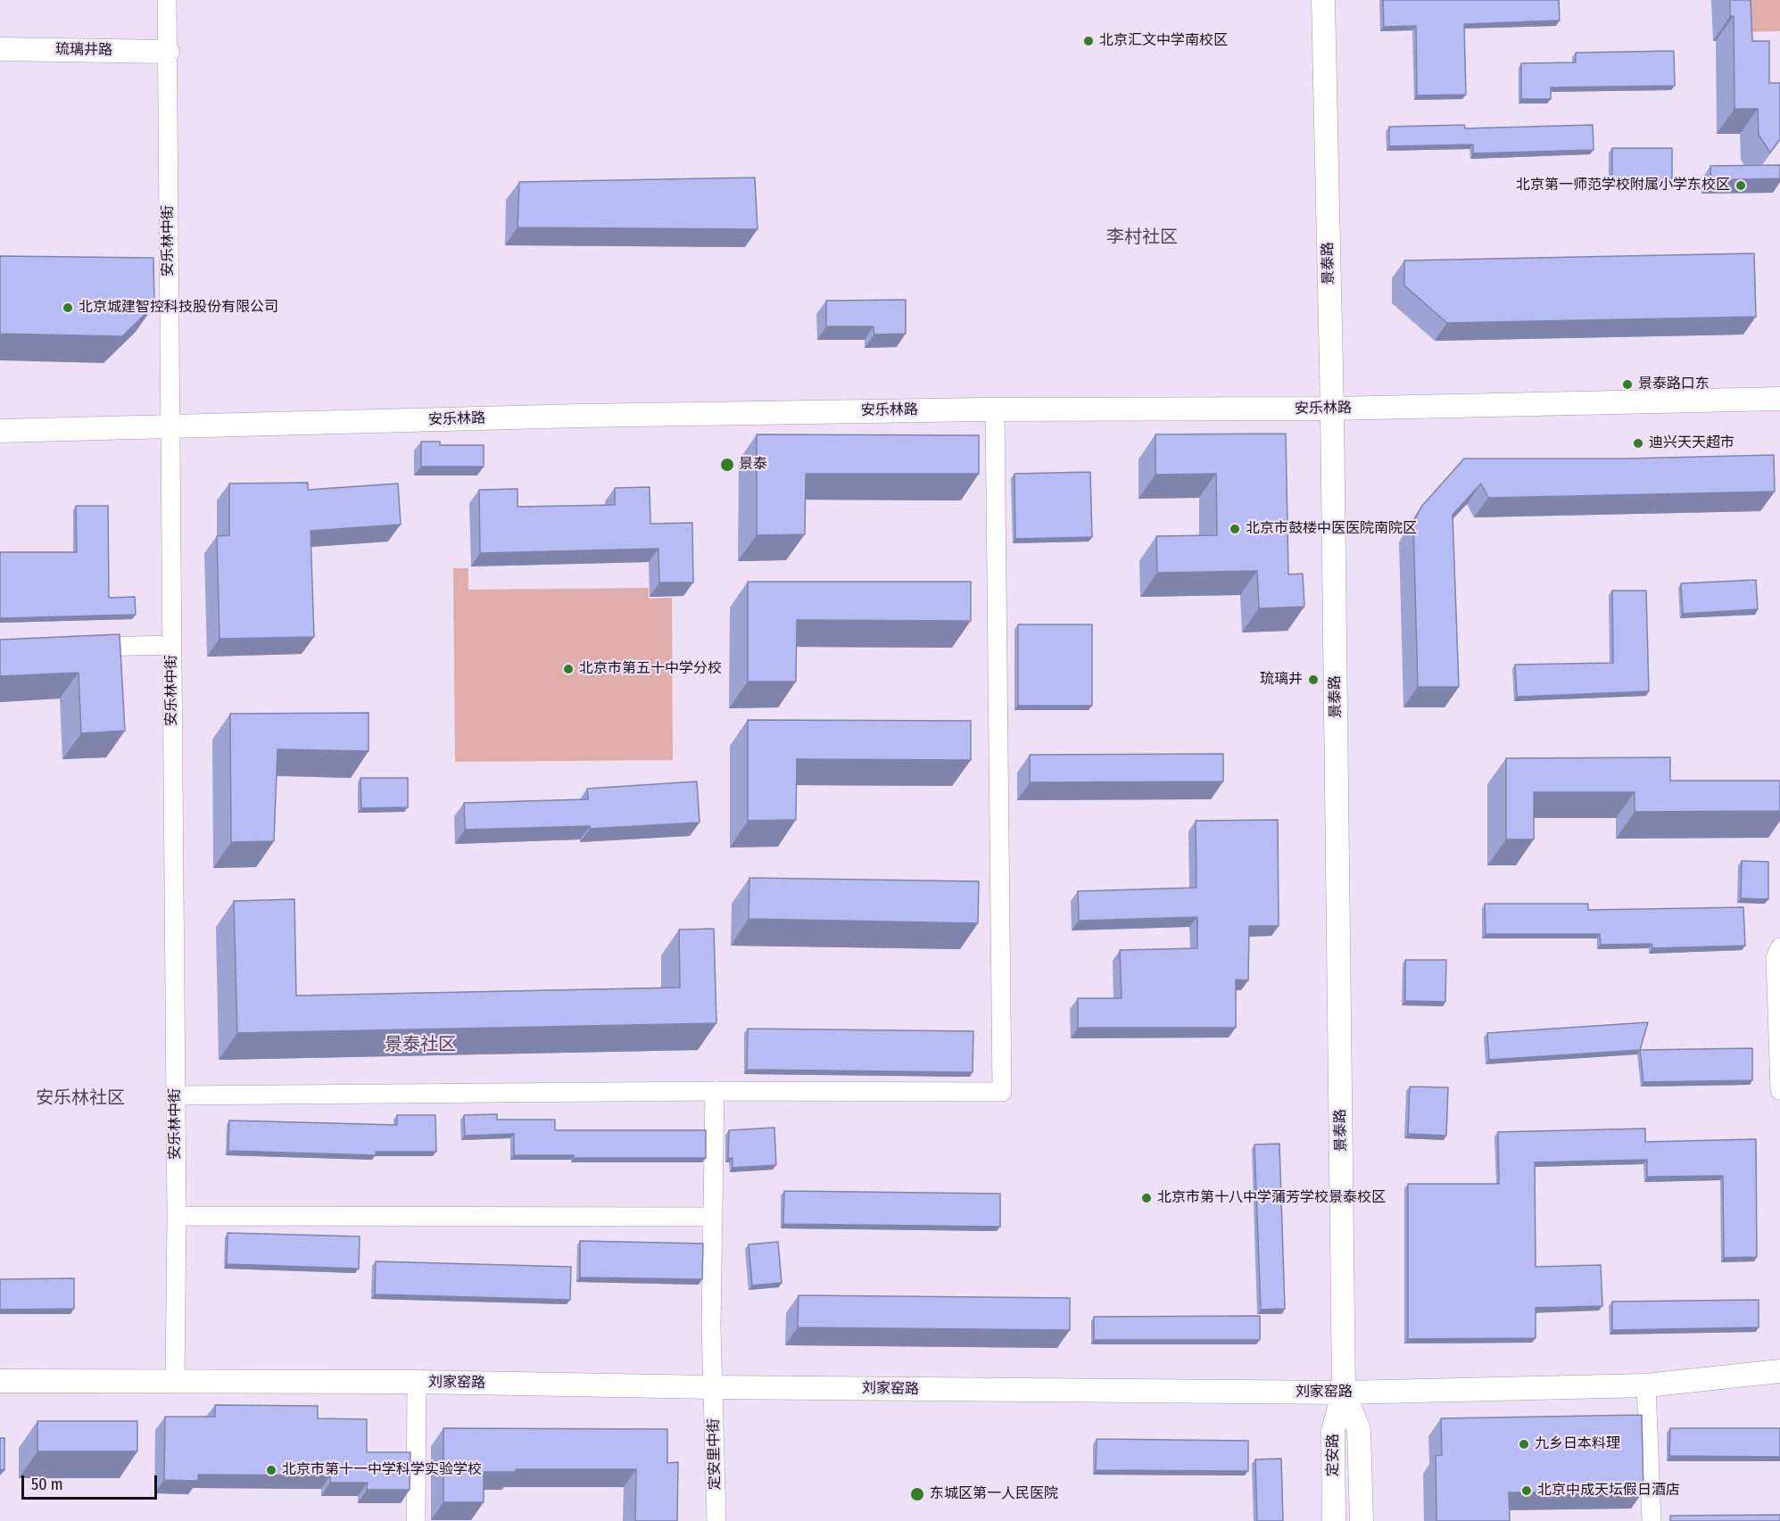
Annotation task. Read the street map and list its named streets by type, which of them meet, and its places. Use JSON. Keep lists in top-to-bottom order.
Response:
{
  "streets": {
    "street": [
      "琉璃井路",
      "安乐林中街",
      "景泰路",
      "安乐林路",
      "刘家窑路",
      "定安里中街",
      "定安路"
    ]
  },
  "crossings": [
    ["琉璃井路", "安乐林中街"],
    ["安乐林中街", "安乐林路"],
    ["安乐林中街", "刘家窑路"],
    ["景泰路", "安乐林路"],
    ["景泰路", "刘家窑路"],
    ["景泰路", "定安路"],
    ["刘家窑路", "定安里中街"],
    ["刘家窑路", "定安路"]
  ],
  "districts": ["李村社区", "景泰社区", "安乐林社区"],
  "places": [
    "北京汇文中学南校区",
    "北京第一师范学校附属小学东校区",
    "北京城建智控科技股份有限公司",
    "景泰路口东",
    "迪兴天天超市",
    "景泰",
    "北京市鼓楼中医医院南院区",
    "北京市第五十中学分校",
    "琉璃井",
    "北京市第十八中学蒲芳学校景泰校区",
    "九乡日本料理",
    "北京市第十一中学科学实验学校",
    "北京中成天坛假日酒店",
    "东城区第一人民医院"
  ],
  "scale_bar": "50 m"
}
